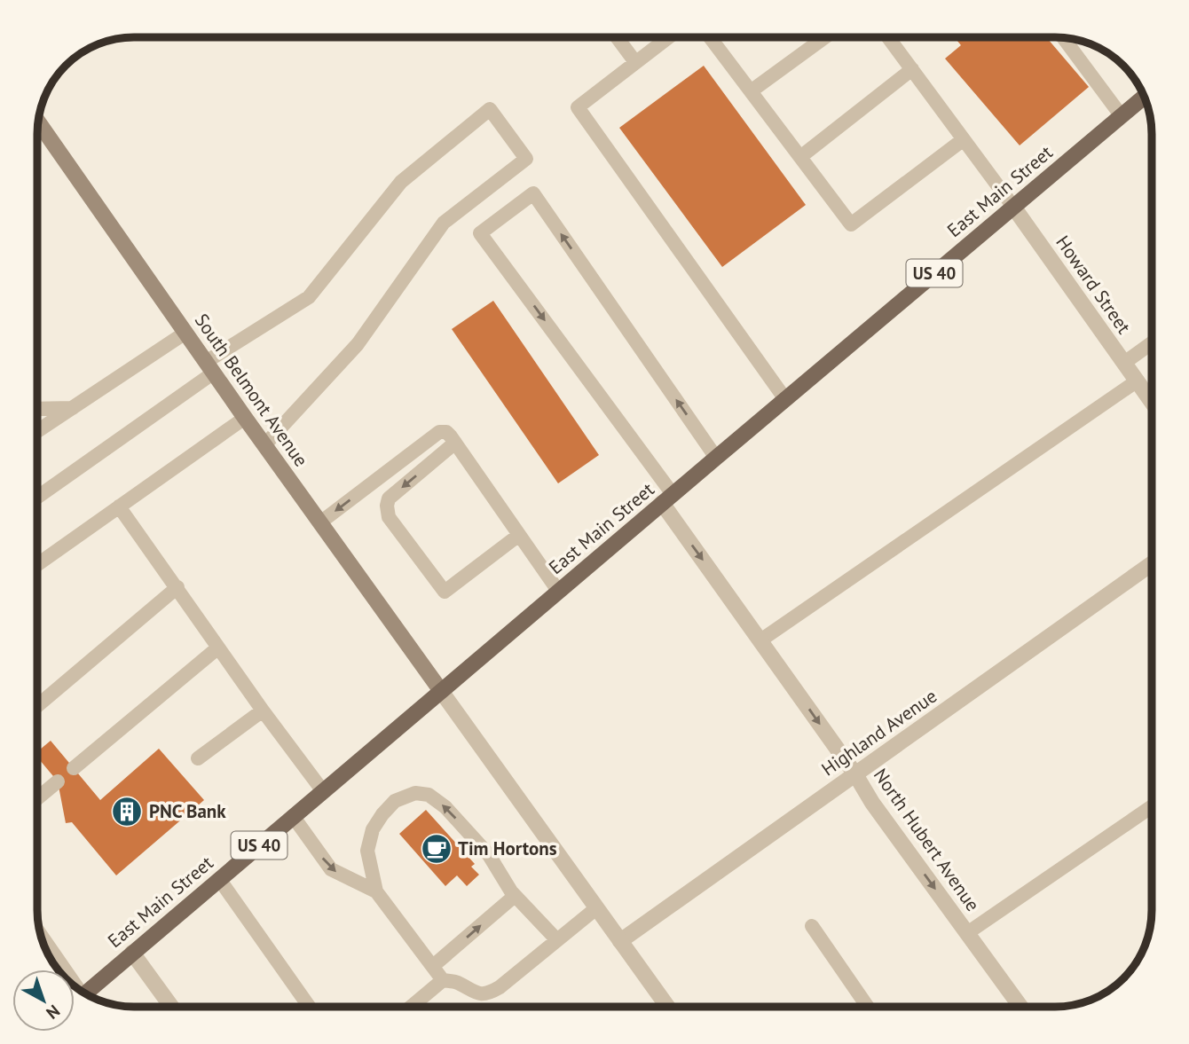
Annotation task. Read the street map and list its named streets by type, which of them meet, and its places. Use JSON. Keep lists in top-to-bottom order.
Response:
{
  "streets": {
    "main road": ["East Main Street", "US 40", "South Belmont Avenue"],
    "street": ["Howard Street", "Highland Avenue", "North Hubert Avenue"]
  },
  "crossings": [
    ["East Main Street", "Howard Street"],
    ["East Main Street", "South Belmont Avenue"],
    ["East Main Street", "North Hubert Avenue"],
    ["Highland Avenue", "North Hubert Avenue"]
  ],
  "one_way": ["North Hubert Avenue"],
  "places": {
    "building": ["PNC Bank"],
    "cafe": ["Tim Hortons"]
  },
  "north": "bottom right"
}
